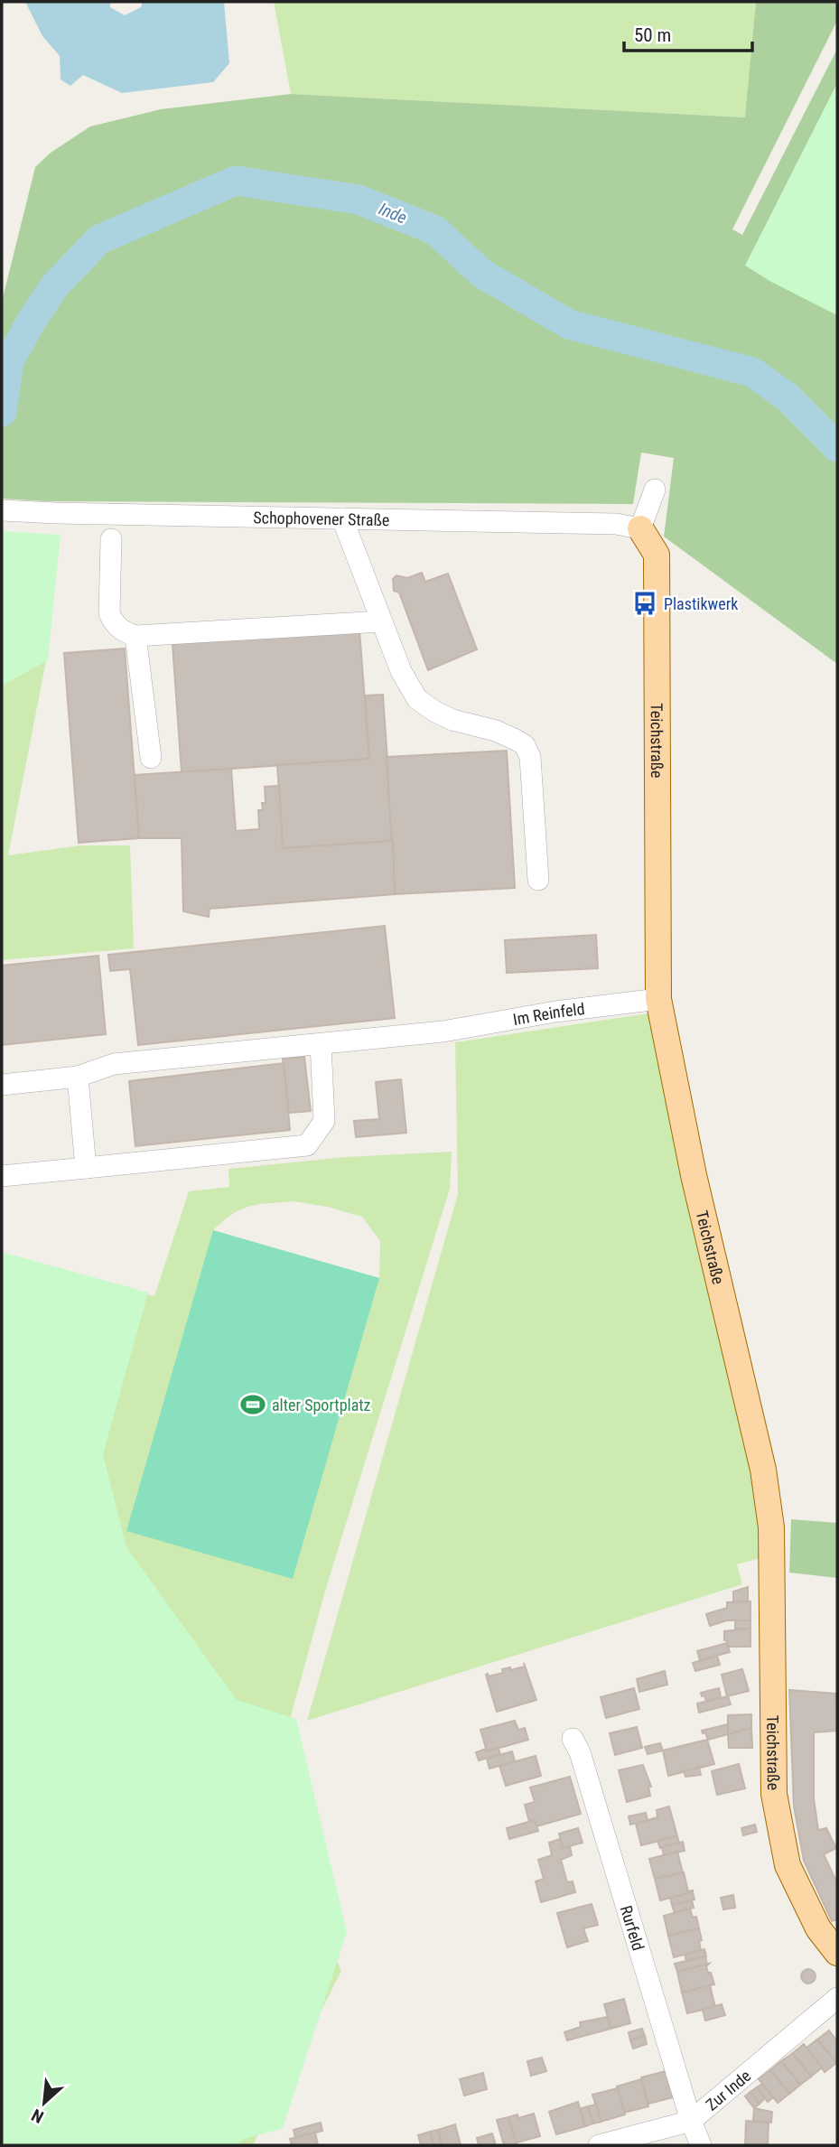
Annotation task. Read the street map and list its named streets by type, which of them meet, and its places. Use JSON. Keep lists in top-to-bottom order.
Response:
{
  "streets": {
    "main road": ["Teichstraße"],
    "street": [
      "Schophovener Straße",
      "Im Reinfeld",
      "Rurfeld",
      "Zur Inde"
    ]
  },
  "crossings": [
    ["Schophovener Straße", "Teichstraße"],
    ["Teichstraße", "Im Reinfeld"],
    ["Rurfeld", "Zur Inde"]
  ],
  "water": ["Inde"],
  "places": {
    "bus stop": ["Plastikwerk"],
    "sports": ["alter Sportplatz"]
  },
  "scale_bar": "50 m",
  "north": "bottom left"
}
